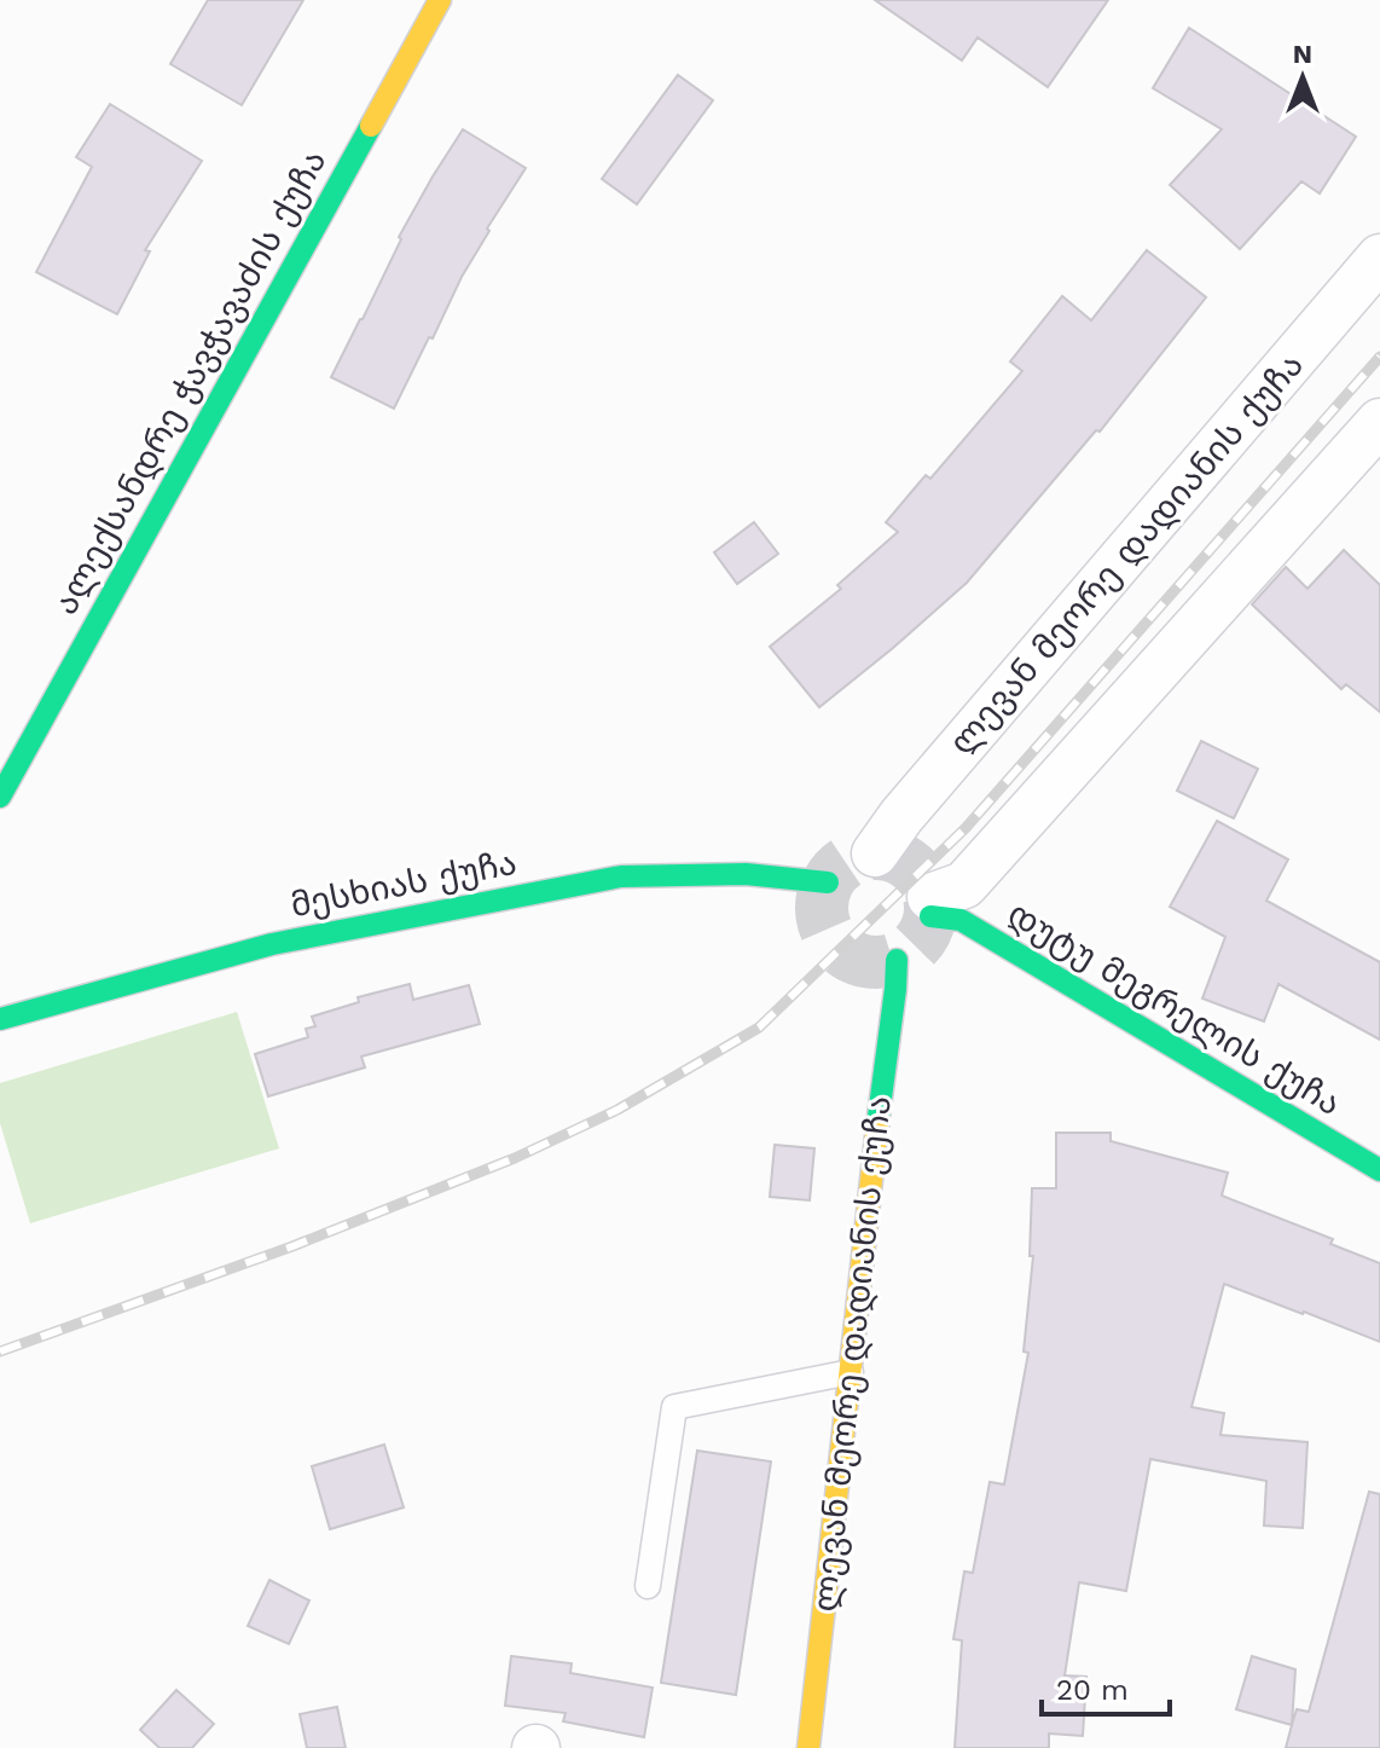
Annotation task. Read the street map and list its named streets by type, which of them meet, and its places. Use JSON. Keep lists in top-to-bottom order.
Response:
{
  "streets": {
    "street": [
      "ალექსანდრე ჭავჭავაძის ქუჩა",
      "ლევან მეორე დადიანის ქუჩა",
      "მესხიას ქუჩა",
      "დუტუ მეგრელის ქუჩა"
    ]
  },
  "scale_bar": "20 m",
  "north": "top"
}
